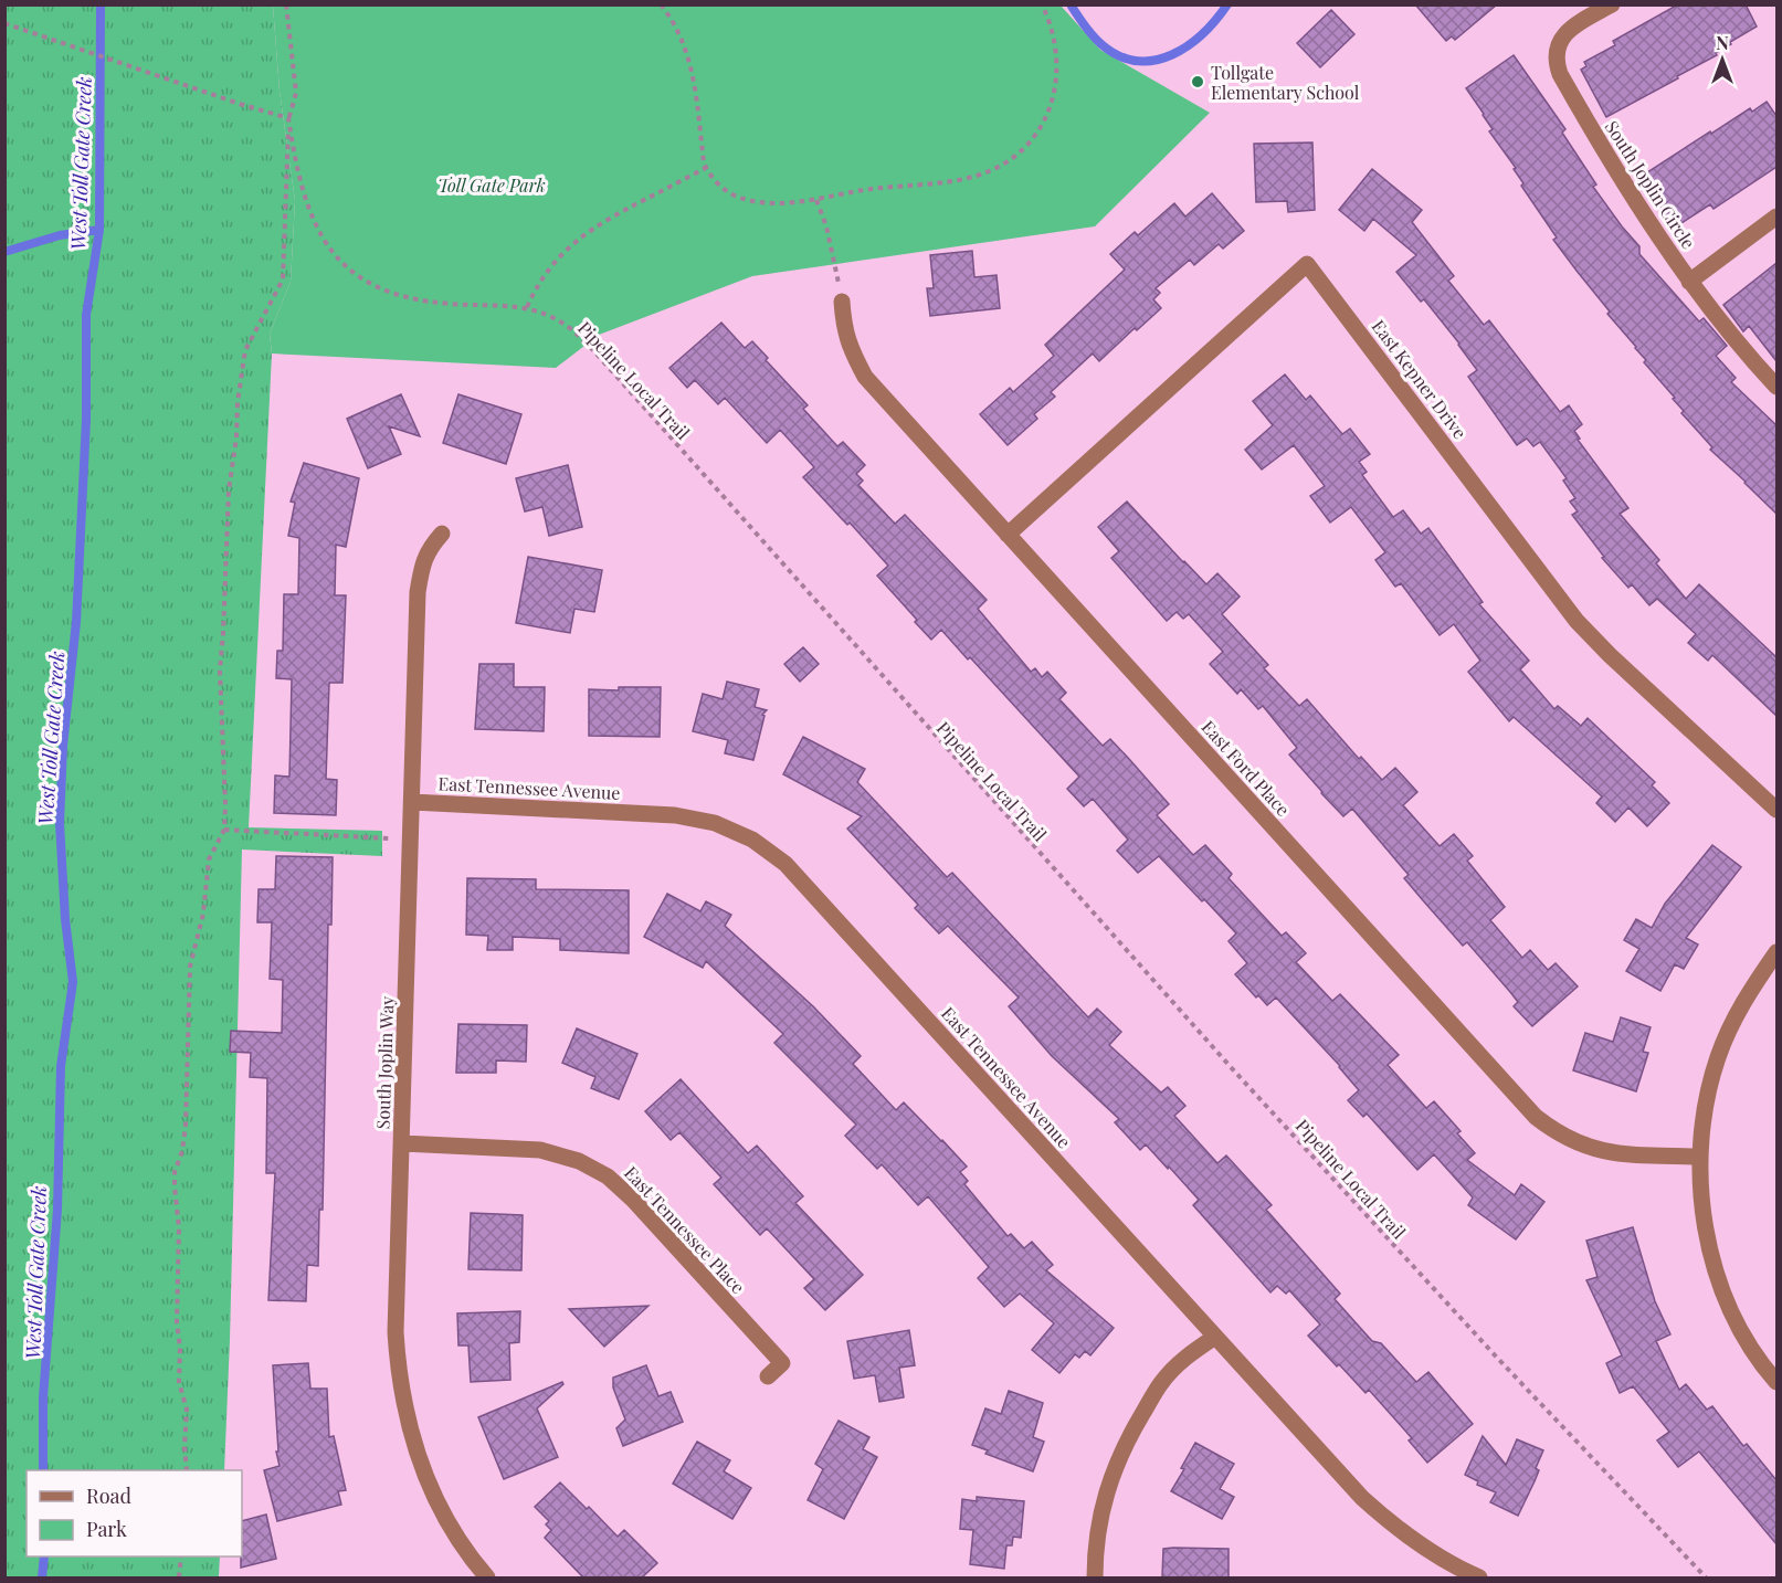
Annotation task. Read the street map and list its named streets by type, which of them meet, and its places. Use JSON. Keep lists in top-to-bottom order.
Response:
{
  "streets": {
    "street": [
      "South Joplin Circle",
      "East Kepner Drive",
      "East Ford Place",
      "East Tennessee Avenue",
      "South Joplin Way",
      "East Tennessee Place"
    ],
    "path": ["Pipeline Local Trail"]
  },
  "crossings": [
    ["East Kepner Drive", "East Ford Place"],
    ["East Tennessee Avenue", "South Joplin Way"],
    ["South Joplin Way", "East Tennessee Place"]
  ],
  "water": ["West Toll Gate Creek"],
  "parks": ["Toll Gate Park"],
  "places": ["Tollgate Elementary School"],
  "legend": ["Road", "Park"],
  "north": "top"
}
